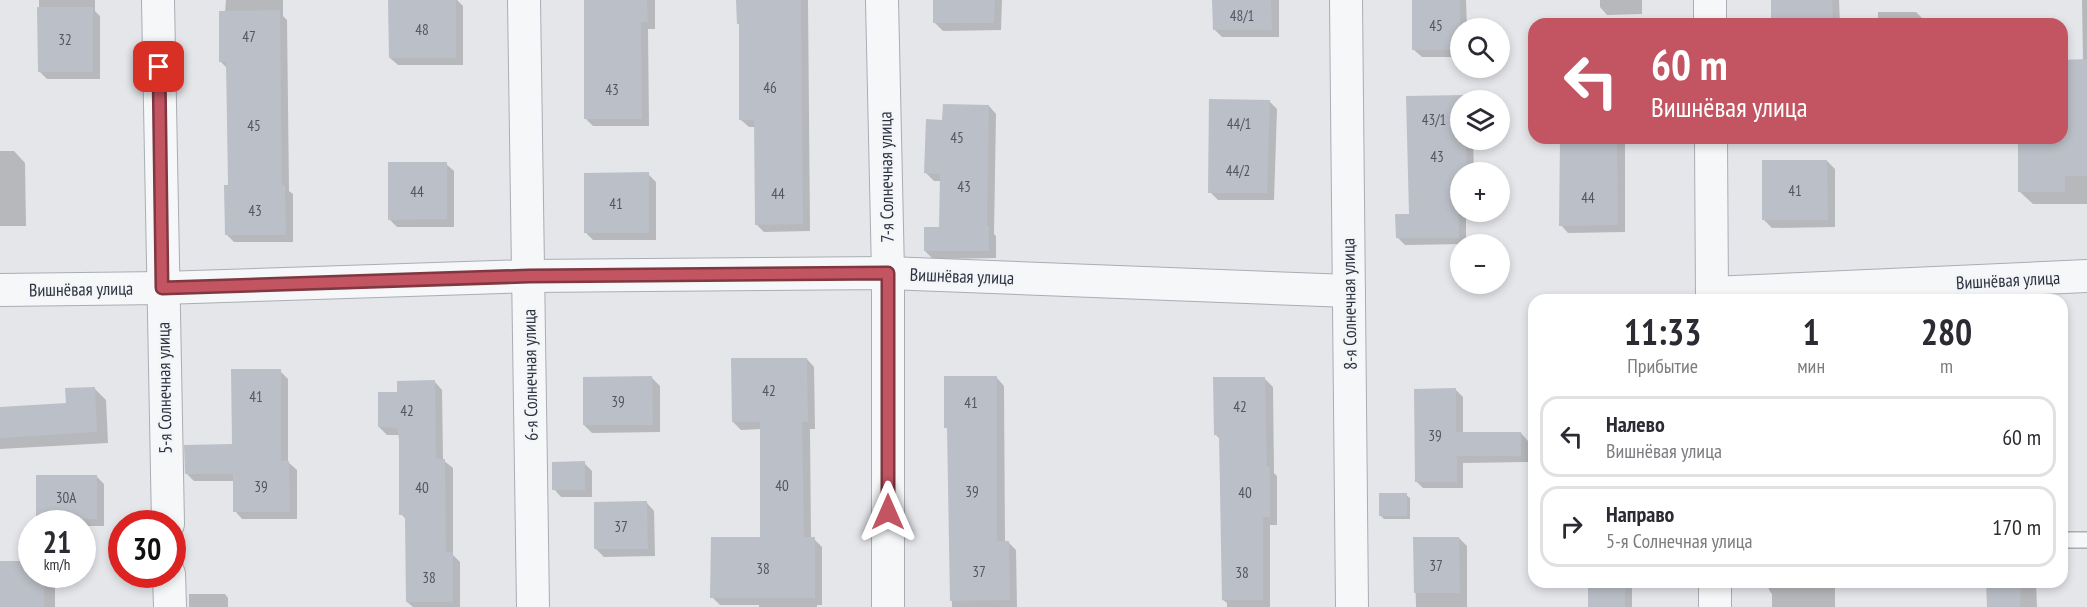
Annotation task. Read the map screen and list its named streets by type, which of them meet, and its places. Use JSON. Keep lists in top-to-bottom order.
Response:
{
  "streets": {
    "street": [
      "7-я Солнечная улица",
      "Вишнёвая улица",
      "8-я Солнечная улица",
      "6-я Солнечная улица",
      "5-я Солнечная улица"
    ]
  },
  "crossings": [
    ["7-я Солнечная улица", "Вишнёвая улица"],
    ["Вишнёвая улица", "8-я Солнечная улица"],
    ["Вишнёвая улица", "6-я Солнечная улица"],
    ["Вишнёвая улица", "5-я Солнечная улица"]
  ],
  "house_numbers": [
    "48/1",
    "45",
    "48",
    "47",
    "32",
    "46",
    "43",
    "43/1",
    "44/1",
    "45",
    "45",
    "43",
    "44/2",
    "43",
    "41",
    "44",
    "44",
    "44",
    "41",
    "43",
    "42",
    "41",
    "39",
    "41",
    "42",
    "42",
    "39",
    "40",
    "39",
    "40",
    "39",
    "40",
    "30А",
    "37",
    "37",
    "38",
    "37",
    "38",
    "38"
  ],
  "page": {
    "map_buttons": ["+", "−"],
    "turn": ["60 m", "Вишнёвая улица"],
    "eta": [
      "11:33",
      "Прибытие",
      "1",
      "мин",
      "280",
      "m"
    ],
    "list": [
      {
        "name": "Налево",
        "note": "Вишнёвая улица",
        "value": "60 m"
      },
      {
        "name": "Направо",
        "note": "5-я Солнечная улица",
        "value": "170 m"
      }
    ],
    "speed": "21 km/h",
    "limit": "30"
  }
}
